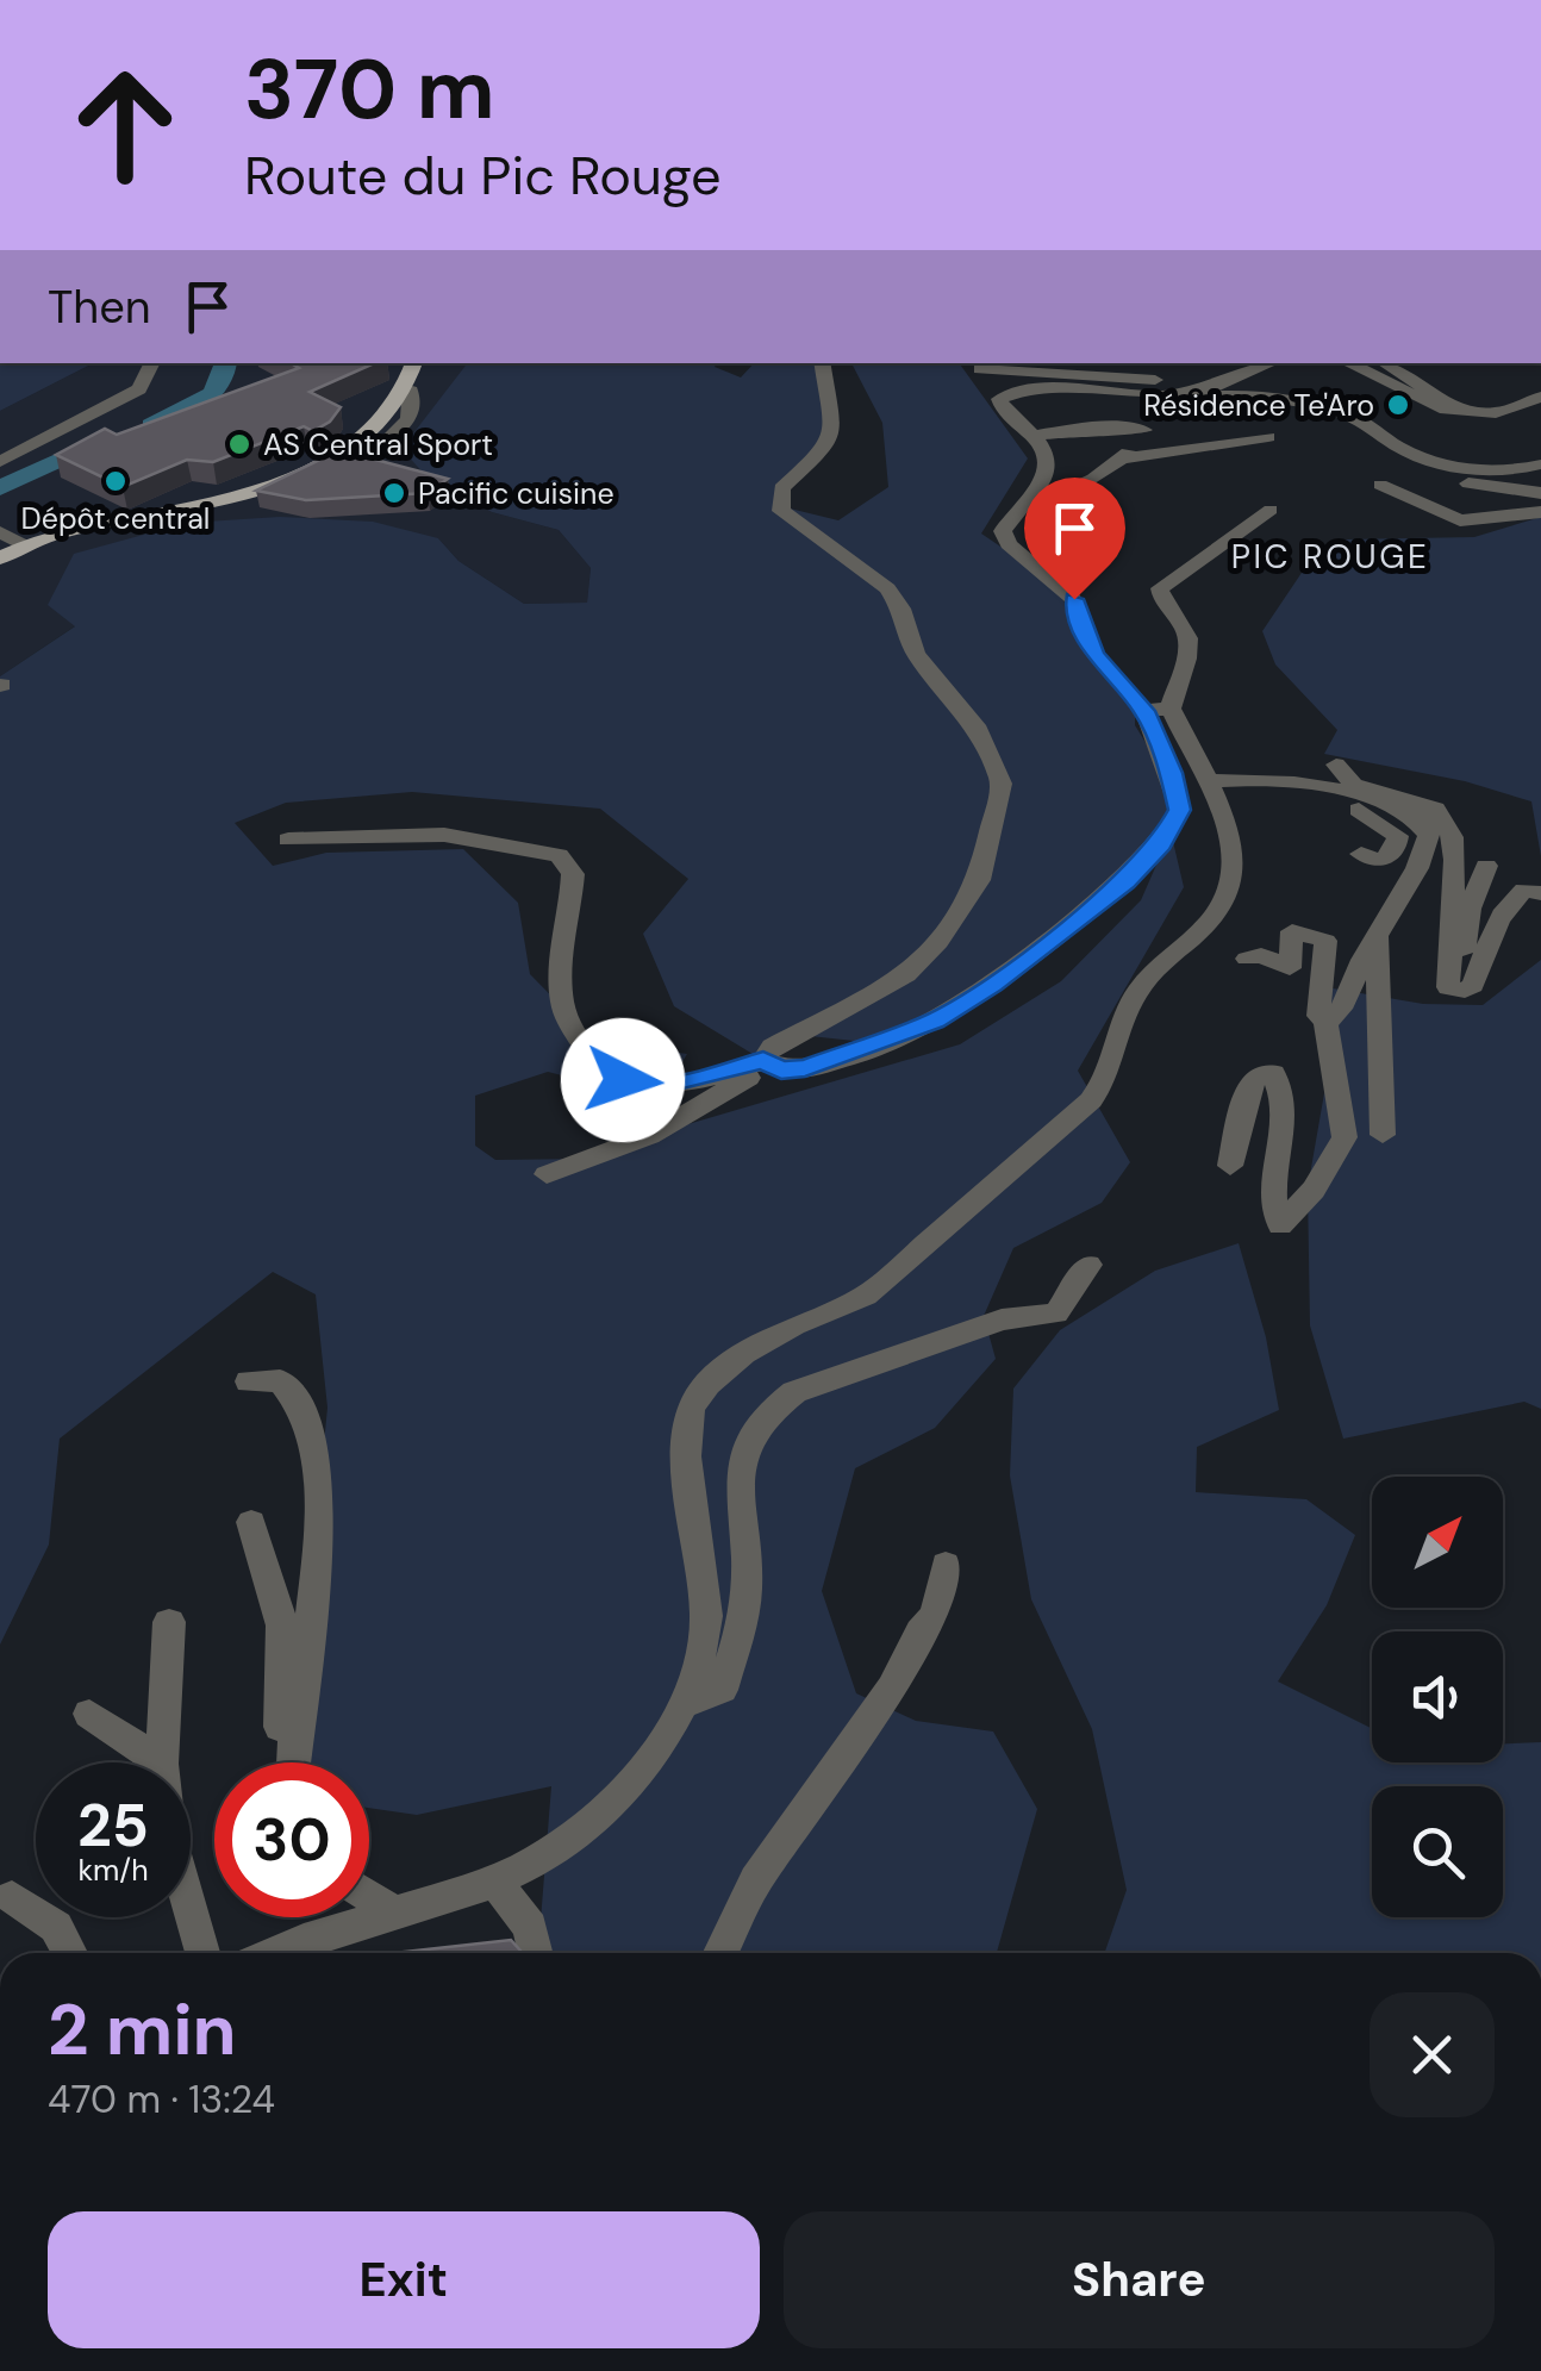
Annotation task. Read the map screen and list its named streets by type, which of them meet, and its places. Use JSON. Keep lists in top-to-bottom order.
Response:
{
  "districts": ["PIC ROUGE"],
  "places": [
    "Résidence Te'Aro",
    "AS Central Sport",
    "Dépôt central",
    "Pacific cuisine"
  ],
  "north": "top right",
  "page": {
    "turn": ["370 m", "Route du Pic Rouge"],
    "then": "Then",
    "speed": "25 km/h",
    "limit": "30",
    "heading": ["2 min", "470 m · 13:24"],
    "buttons": ["Exit", "Share"]
  }
}
